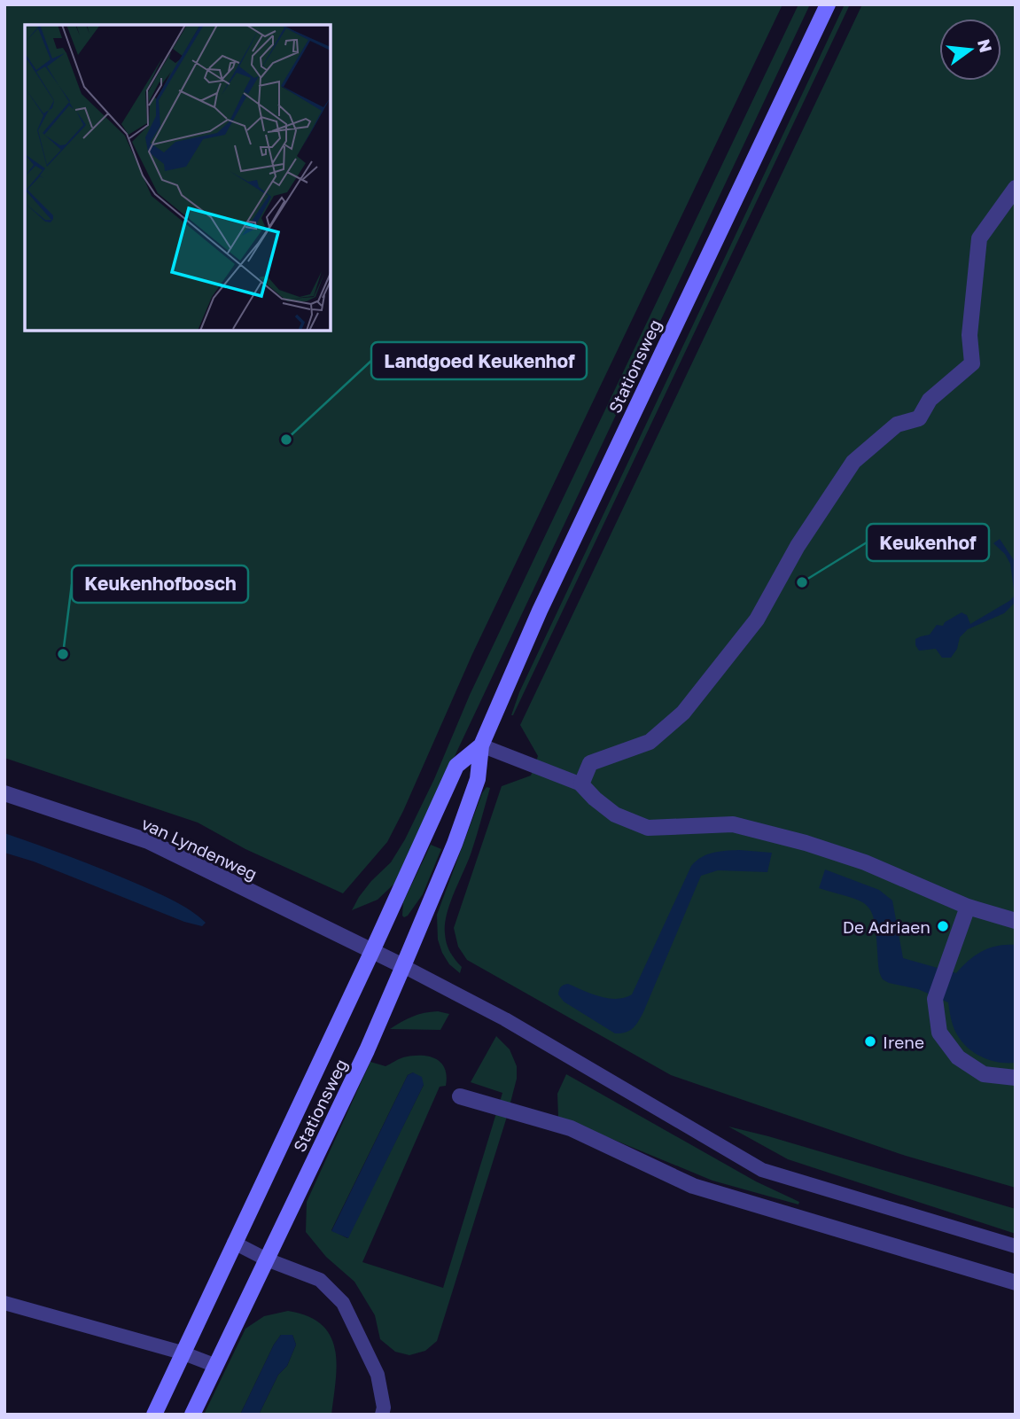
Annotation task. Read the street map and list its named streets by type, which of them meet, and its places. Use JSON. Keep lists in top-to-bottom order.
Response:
{
  "streets": {
    "main road": ["Stationsweg"],
    "street": ["van Lyndenweg"]
  },
  "crossings": [
    ["Stationsweg", "van Lyndenweg"]
  ],
  "places": [
    "Landgoed Keukenhof",
    "Keukenhof",
    "Keukenhofbosch",
    "De Adriaen",
    "Irene"
  ],
  "north": "right"
}
